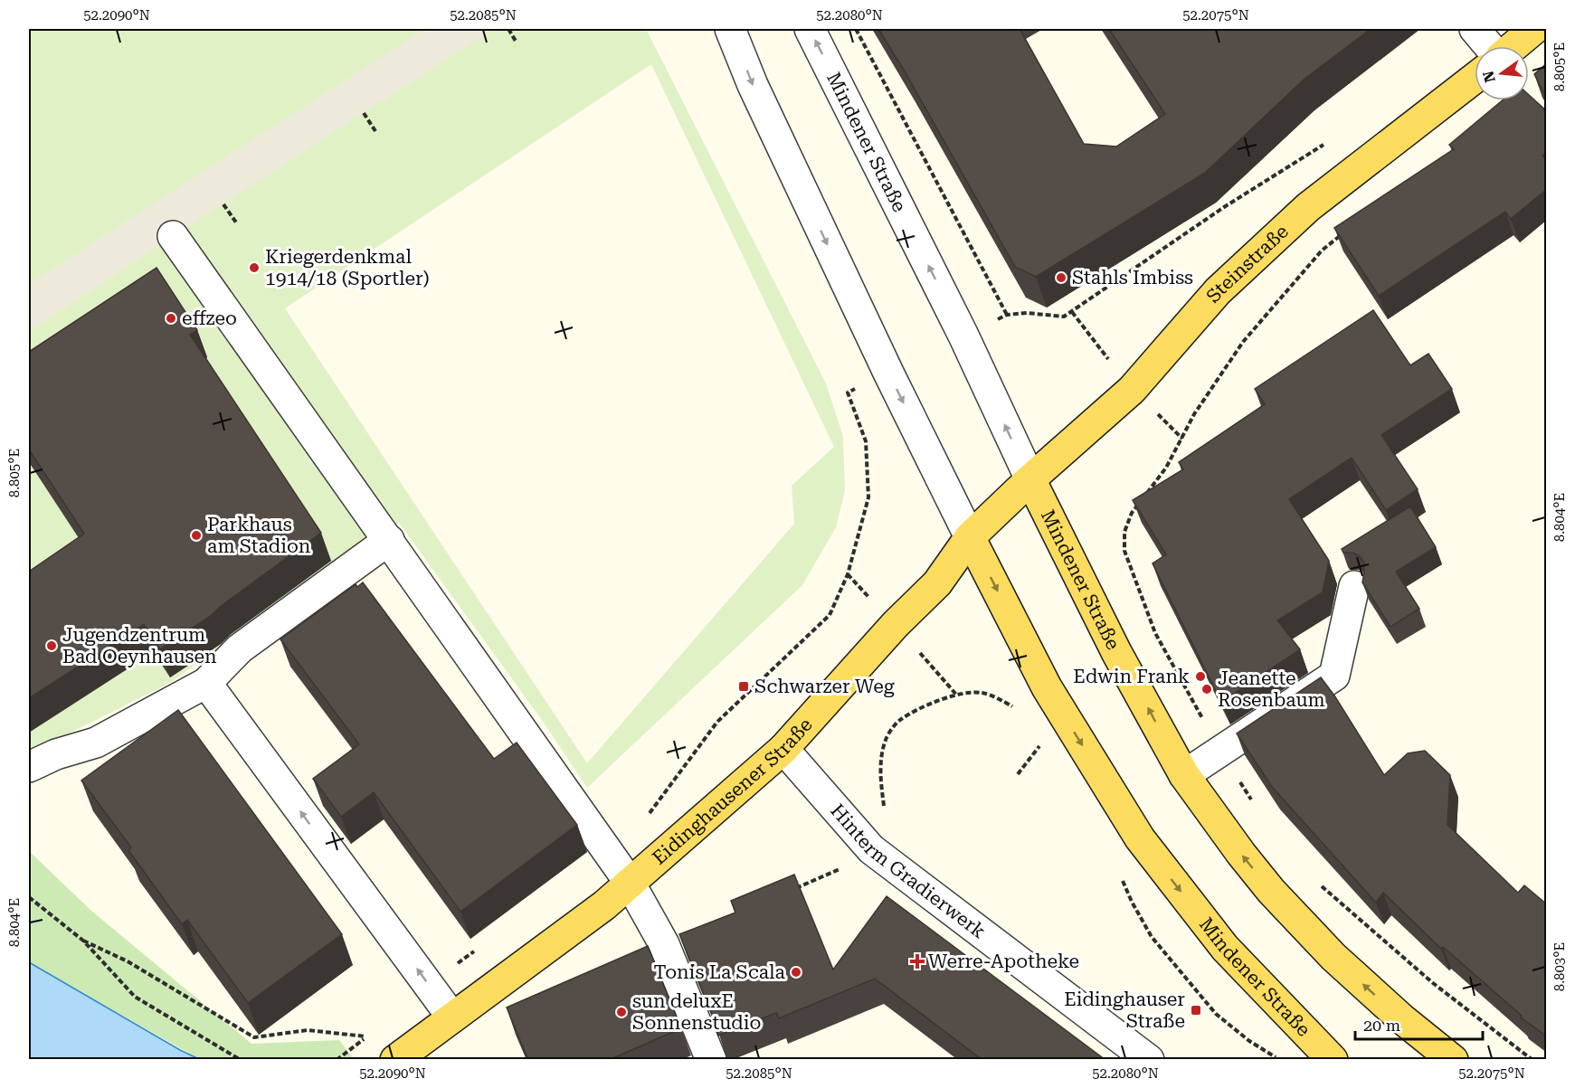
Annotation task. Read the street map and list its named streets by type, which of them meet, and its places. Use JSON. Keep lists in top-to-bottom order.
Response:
{
  "streets": {
    "main road": ["Mindener Straße", "Steinstraße", "Eidinghausener Straße"],
    "street": ["Hinterm Gradierwerk"]
  },
  "crossings": [
    ["Mindener Straße", "Steinstraße"],
    ["Mindener Straße", "Eidinghausener Straße"],
    ["Steinstraße", "Eidinghausener Straße"],
    ["Eidinghausener Straße", "Hinterm Gradierwerk"]
  ],
  "places": {
    "other": [
      "Kriegerdenkmal 1914/18 (Sportler)",
      "Stahls Imbiss",
      "effzeo",
      "Parkhaus am Stadion",
      "Jugendzentrum Bad Oeynhausen",
      "Edwin Frank",
      "Jeanette Rosenbaum",
      "Toni´s La Scala",
      "sun deluxE Sonnenstudio"
    ],
    "transit": ["Schwarzer Weg", "Eidinghauser Straße"],
    "health": ["Werre-Apotheke"]
  },
  "scale_bar": "20 m",
  "north": "left",
  "coordinates": [
    "52.2090°N",
    "52.2085°N",
    "52.2080°N",
    "52.2075°N",
    "8.805°E",
    "8.804°E",
    "8.803°E"
  ]
}
